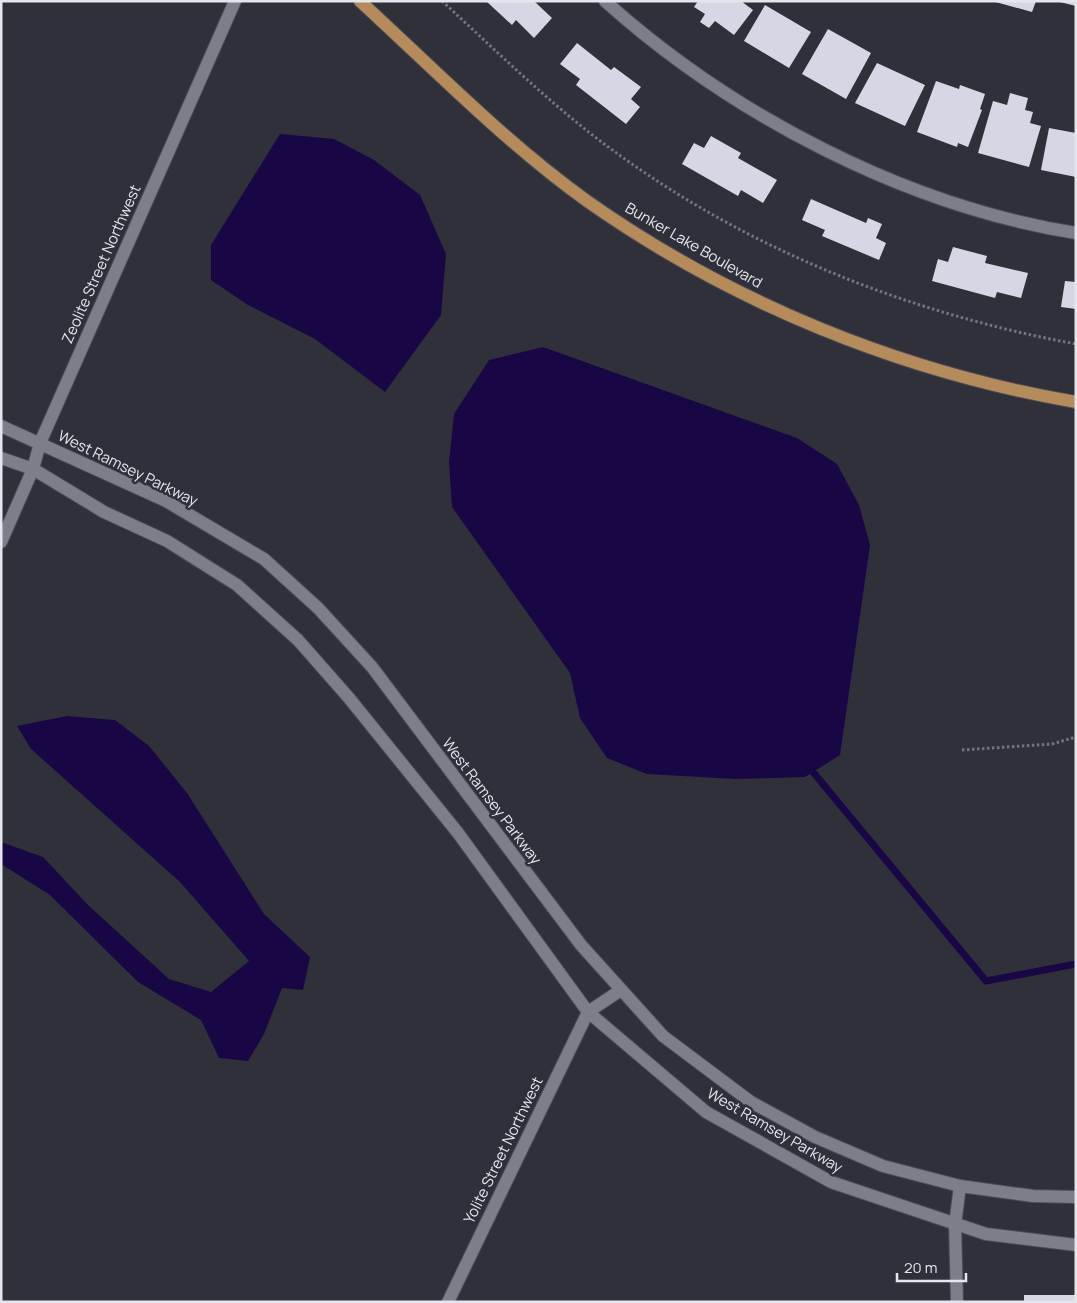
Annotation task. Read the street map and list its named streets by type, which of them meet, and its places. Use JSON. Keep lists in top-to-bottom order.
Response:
{
  "streets": {
    "main road": ["Bunker Lake Boulevard"],
    "street": ["Zeolite Street Northwest", "West Ramsey Parkway", "Yolite Street Northwest"]
  },
  "crossings": [
    ["Zeolite Street Northwest", "West Ramsey Parkway"],
    ["West Ramsey Parkway", "Yolite Street Northwest"]
  ],
  "scale_bar": "20 m"
}
